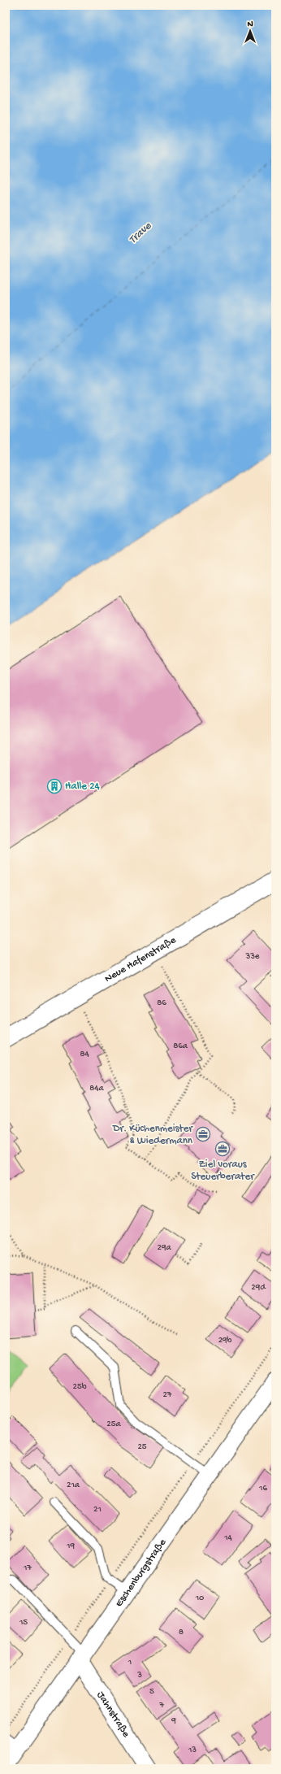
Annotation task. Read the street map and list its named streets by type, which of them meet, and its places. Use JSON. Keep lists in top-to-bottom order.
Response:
{
  "streets": {
    "main road": ["Neue Hafenstraße"],
    "street": ["Eschenburgstraße", "Jahnstraße"]
  },
  "crossings": [
    ["Eschenburgstraße", "Jahnstraße"]
  ],
  "water": ["Trave"],
  "places": {
    "building": ["Halle 24"],
    "office": ["Dr. Küchenmeister & Wiedermann", "Ziel voraus Steuerberater"]
  },
  "house_numbers": [
    "33e",
    "86",
    "86a",
    "84",
    "84a",
    "29a",
    "29d",
    "29b",
    "25b",
    "27",
    "25a",
    "25",
    "21a",
    "16",
    "21",
    "14",
    "19",
    "17",
    "10",
    "15",
    "8",
    "1",
    "3",
    "5",
    "7",
    "9",
    "13"
  ],
  "north": "top"
}
